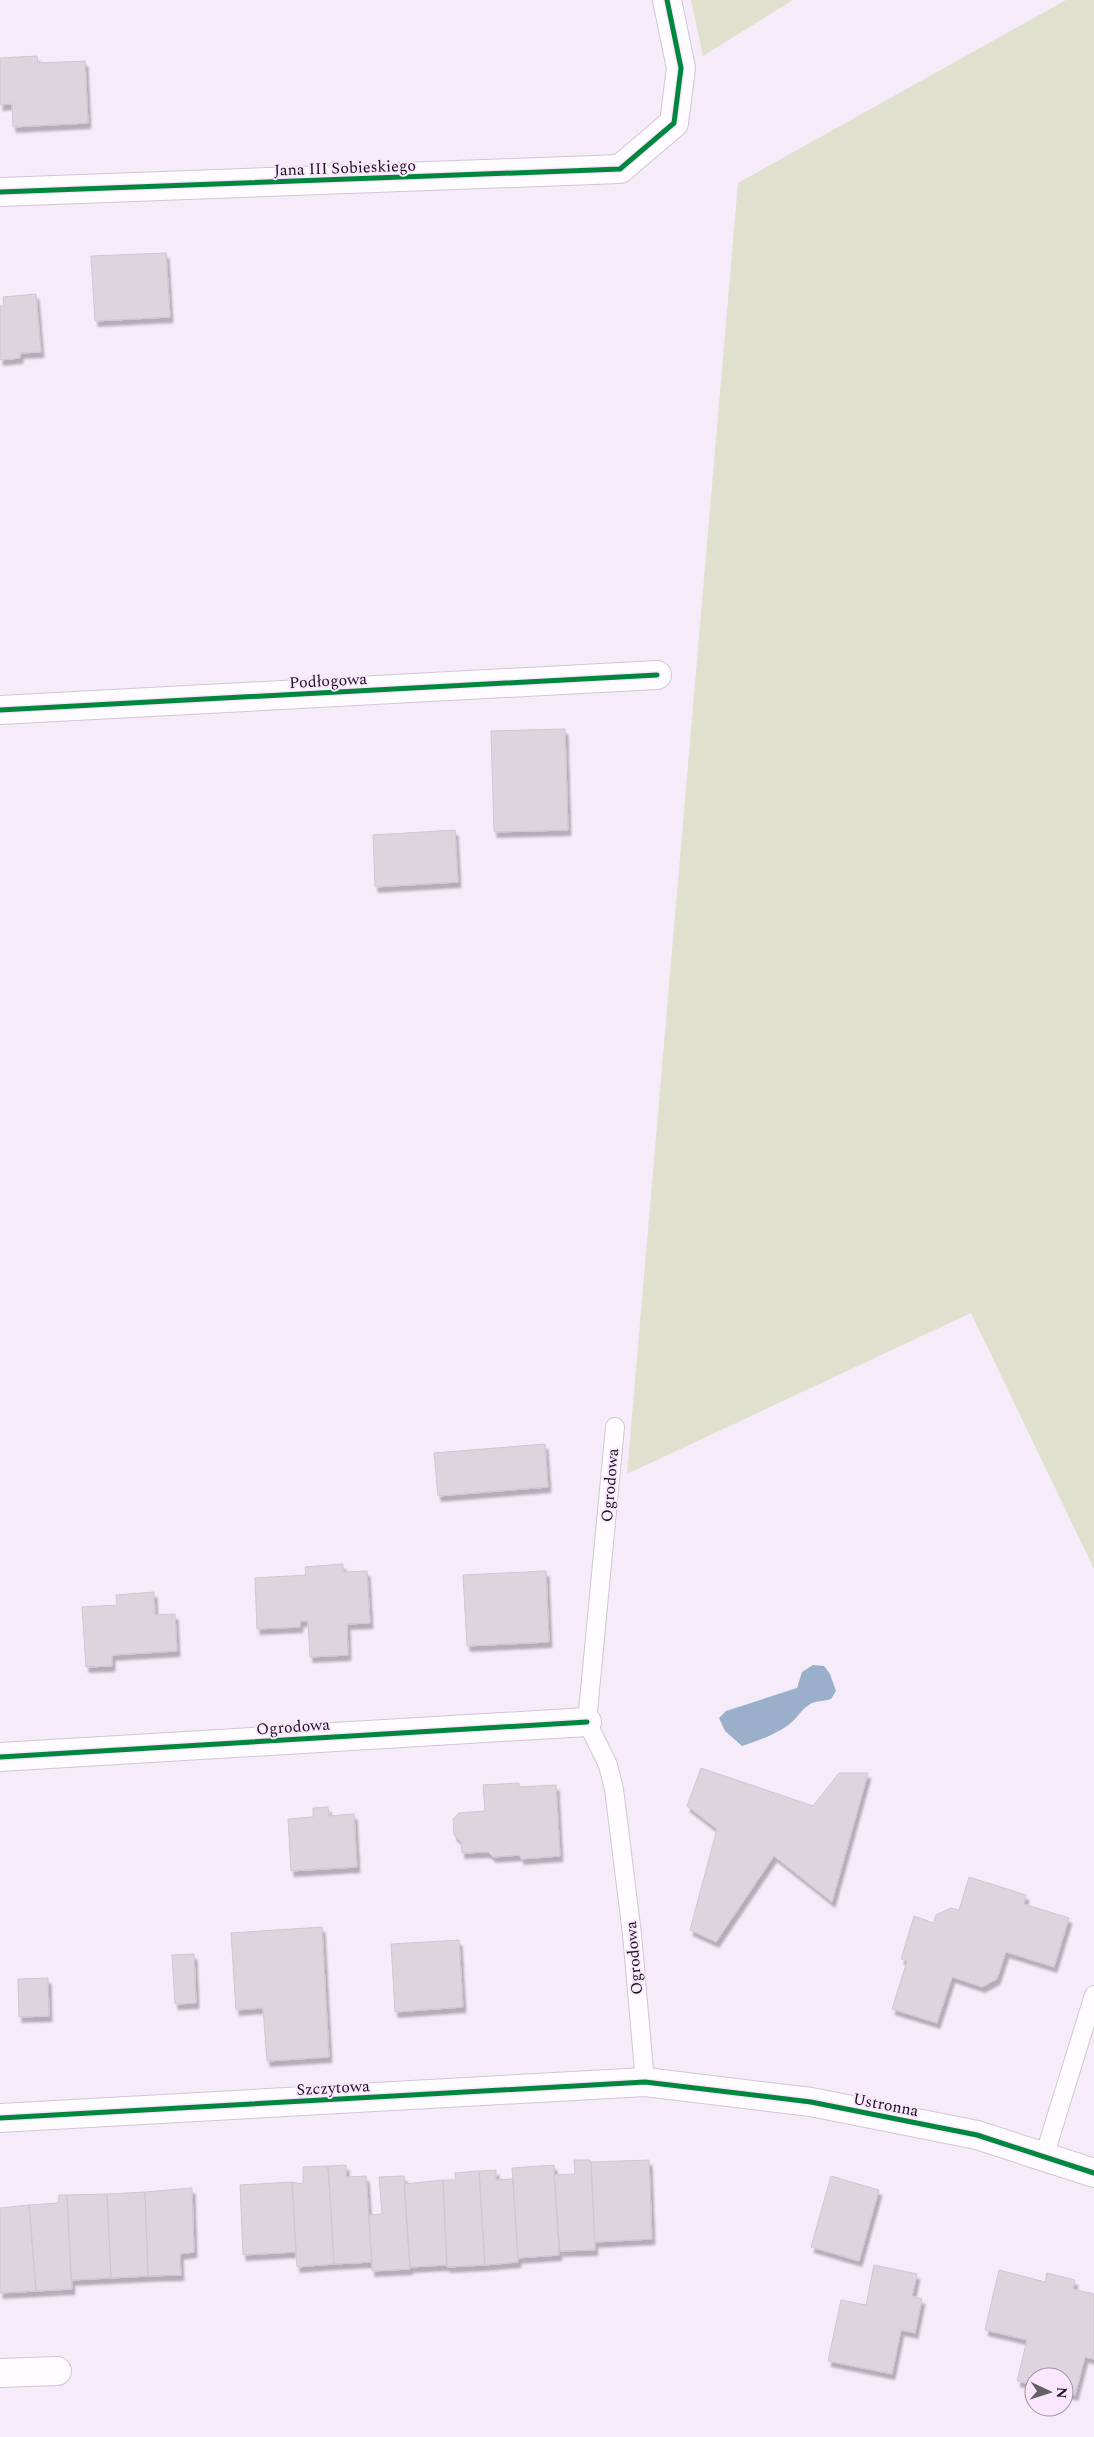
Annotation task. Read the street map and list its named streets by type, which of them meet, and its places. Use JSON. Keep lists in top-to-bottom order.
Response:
{
  "streets": {
    "street": [
      "Jana III Sobieskiego",
      "Podłogowa",
      "Ogrodowa",
      "Szczytowa",
      "Ustronna"
    ]
  },
  "crossings": [
    ["Ogrodowa", "Szczytowa"],
    ["Ogrodowa", "Ustronna"],
    ["Szczytowa", "Ustronna"]
  ],
  "north": "right"
}
